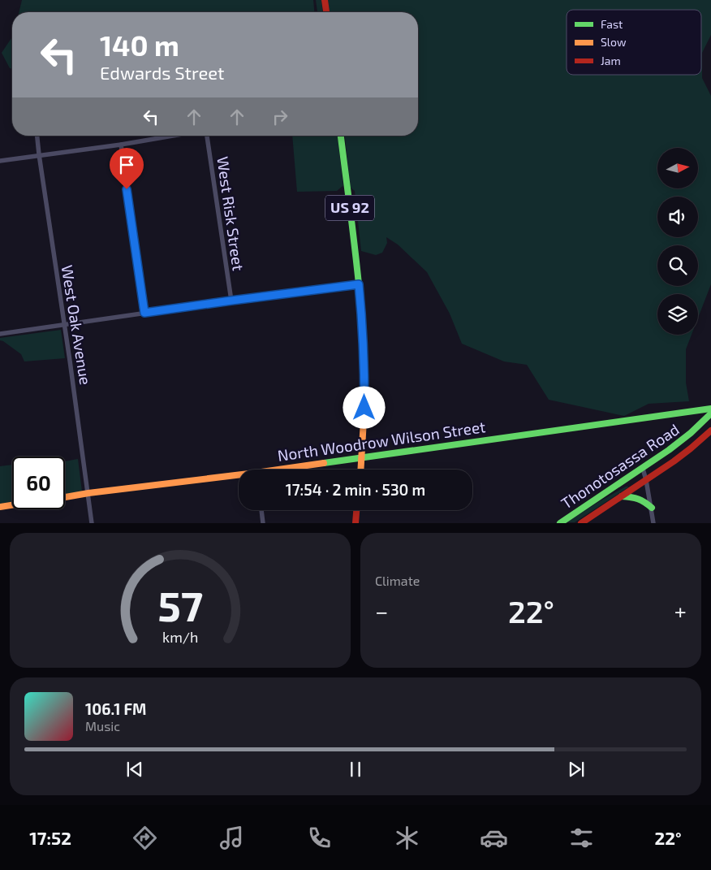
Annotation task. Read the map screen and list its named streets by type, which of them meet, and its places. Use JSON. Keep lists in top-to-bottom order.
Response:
{
  "streets": {
    "main road": ["US 92", "North Woodrow Wilson Street", "Thonotosassa Road"],
    "street": ["West Risk Street", "West Oak Avenue"]
  },
  "crossings": [
    ["US 92", "North Woodrow Wilson Street"],
    ["West Oak Avenue", "North Woodrow Wilson Street"]
  ],
  "legend": ["Fast", "Slow", "Jam"],
  "north": "right",
  "page": {
    "turn": ["140 m", "Edwards Street"],
    "limit": "60",
    "trip": "17:54 · 2 min · 530 m",
    "tile": "Climate",
    "heat": ["−", "22°", "+"],
    "song": ["106.1 FM", "Music"],
    "tabs": ["17:52", "22°"],
    "gauge": ["57", "km/h"]
  }
}
